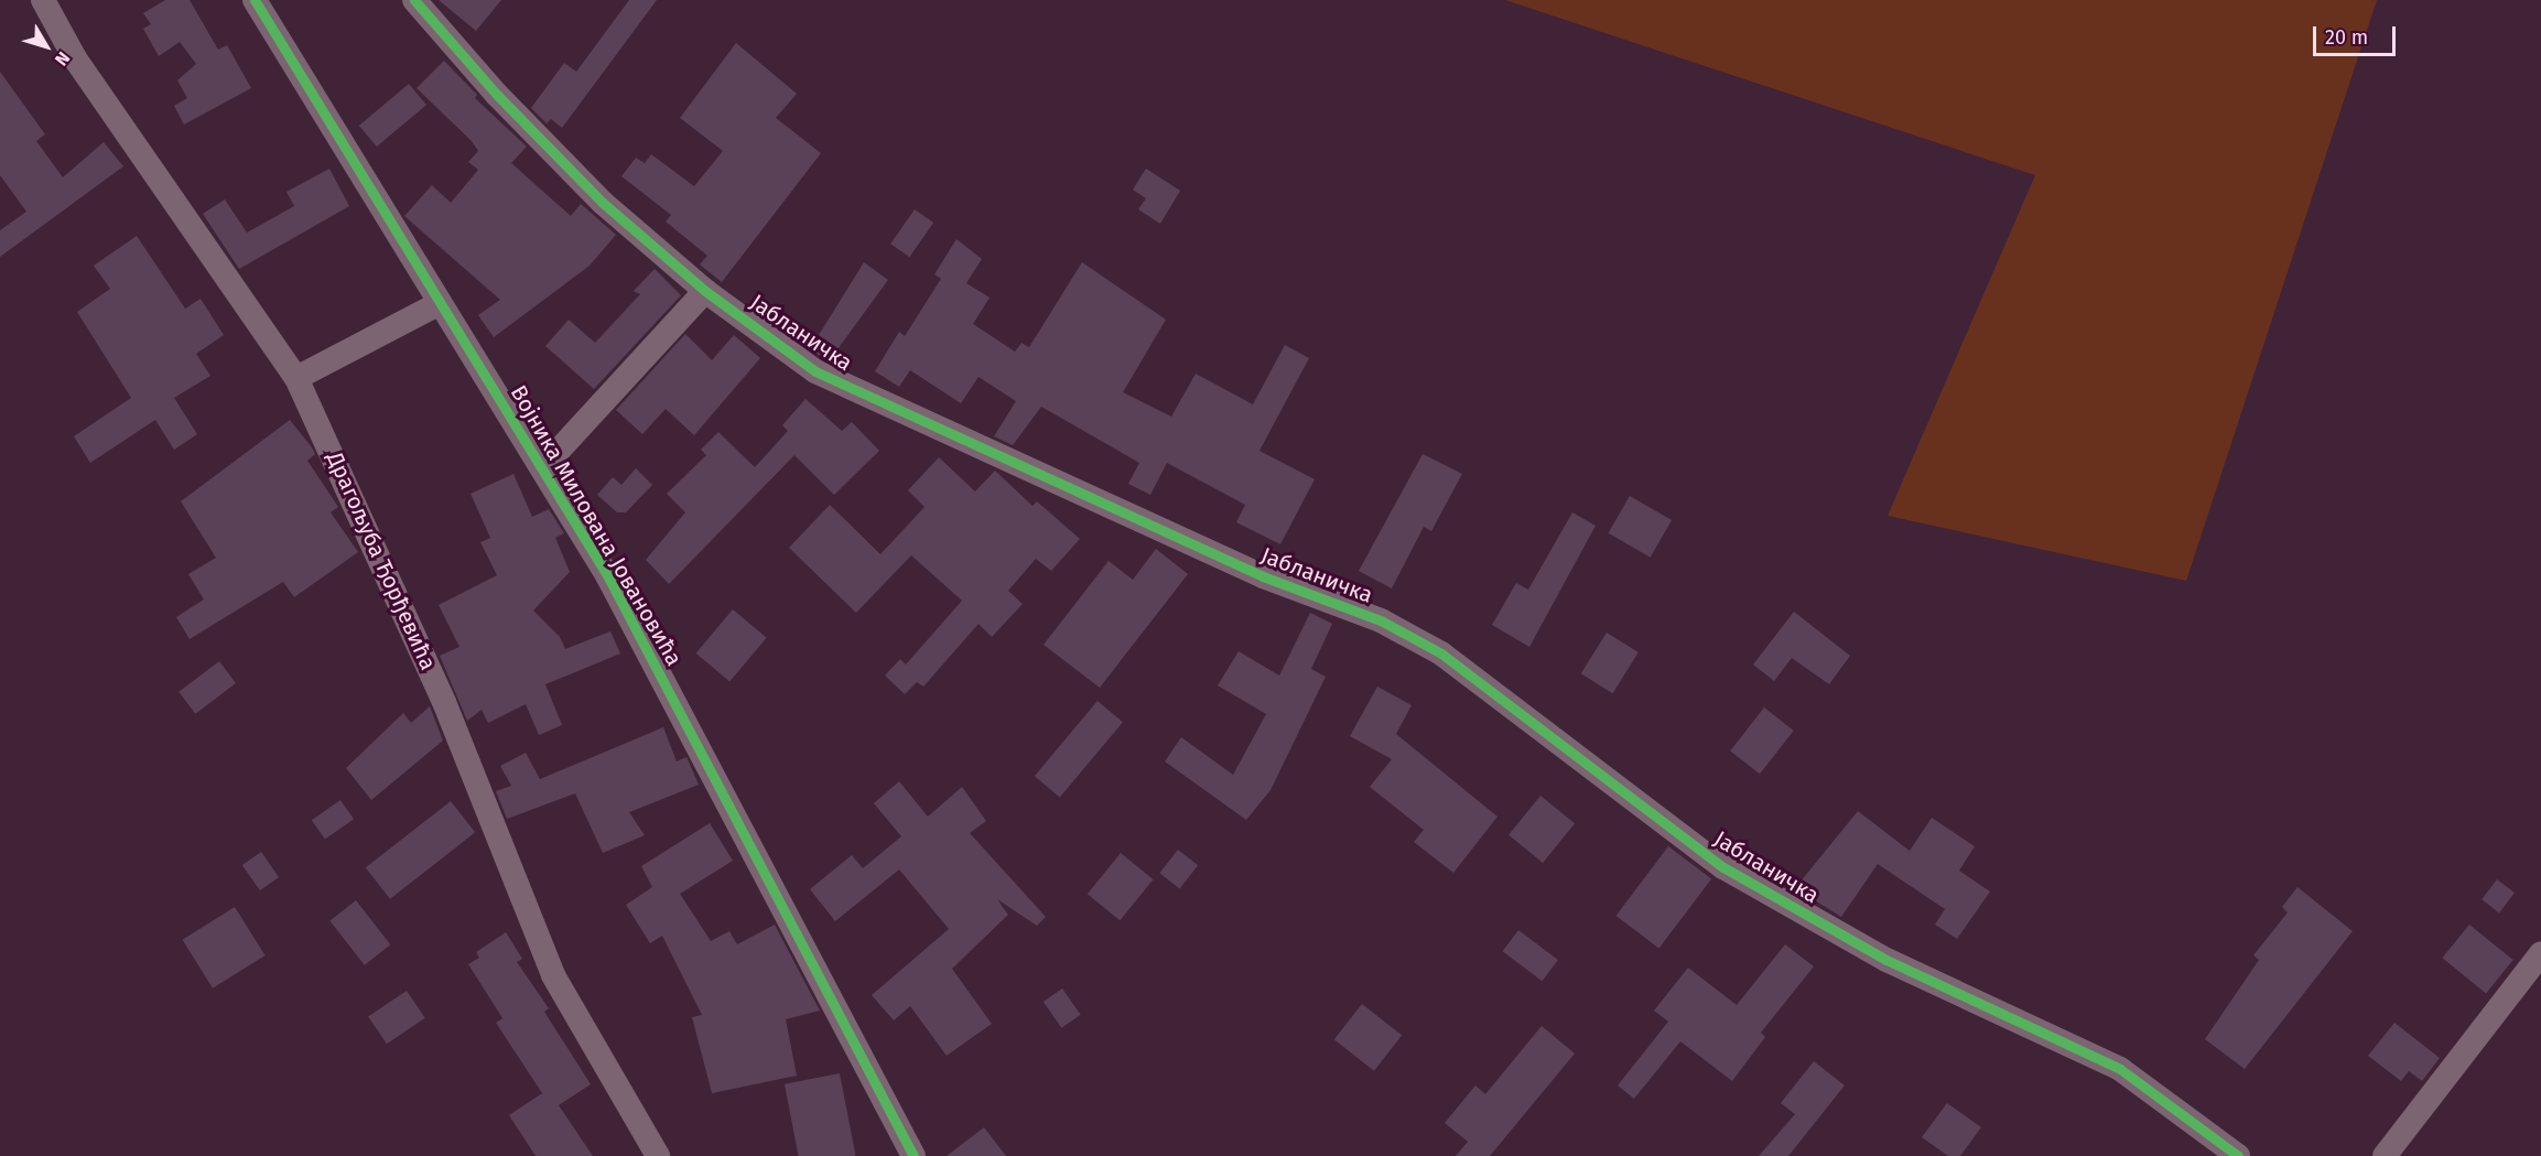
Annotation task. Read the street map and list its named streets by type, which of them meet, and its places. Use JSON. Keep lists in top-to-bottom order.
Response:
{
  "streets": {
    "street": ["Јабланичка", "Војника Милована Јовановића", "Драгољуба Ђорђевића"]
  },
  "scale_bar": "20 m",
  "north": "bottom right"
}
